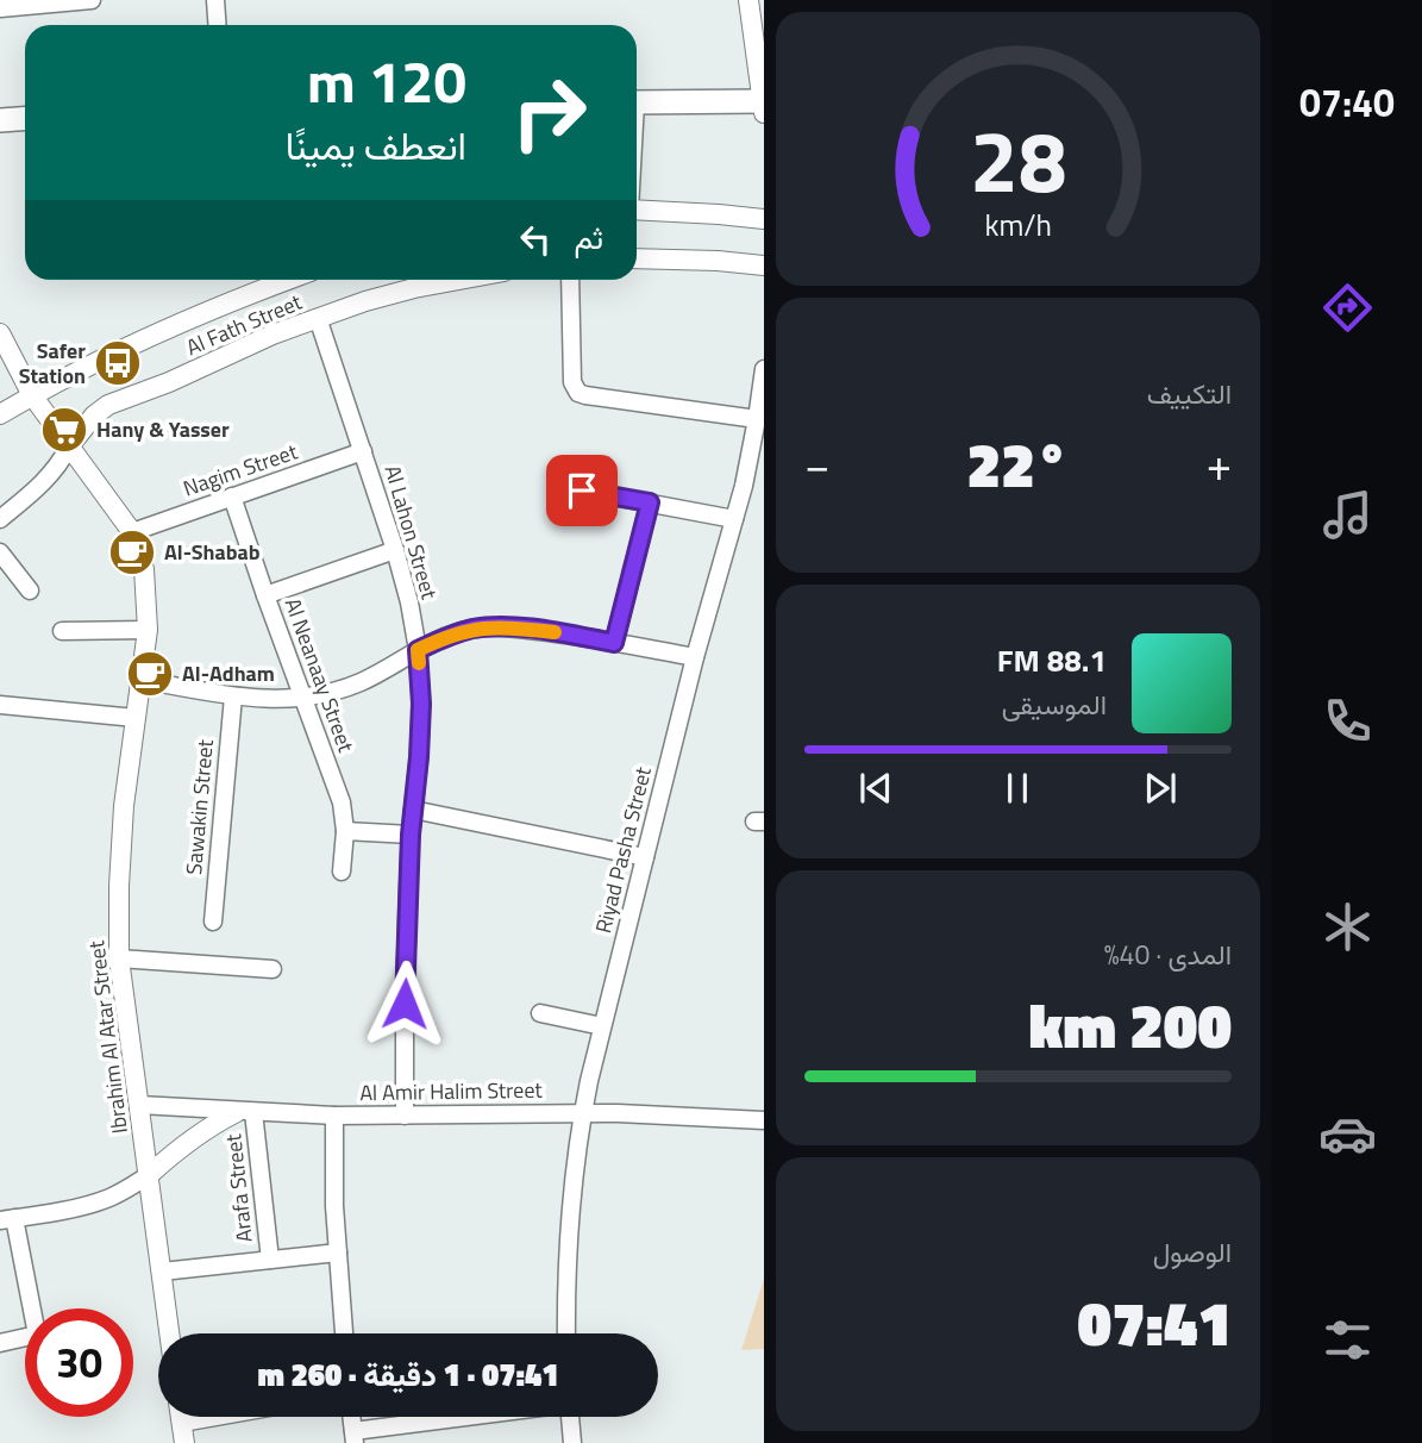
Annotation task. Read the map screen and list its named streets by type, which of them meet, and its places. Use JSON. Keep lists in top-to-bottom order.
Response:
{
  "streets": {
    "street": [
      "Al Fath Street",
      "Nagim Street",
      "Al Lahon Street",
      "Al Neanaay Street",
      "Sawakin Street",
      "Riyad Pasha Street",
      "Ibrahim Al Atar Street",
      "Al Amir Halim Street",
      "Arafa Street"
    ]
  },
  "crossings": [
    ["Al Fath Street", "Al Lahon Street"],
    ["Al Fath Street", "Ibrahim Al Atar Street"],
    ["Nagim Street", "Al Lahon Street"],
    ["Nagim Street", "Al Neanaay Street"],
    ["Nagim Street", "Ibrahim Al Atar Street"],
    ["Al Lahon Street", "Al Amir Halim Street"],
    ["Riyad Pasha Street", "Al Amir Halim Street"],
    ["Ibrahim Al Atar Street", "Al Amir Halim Street"],
    ["Al Amir Halim Street", "Arafa Street"]
  ],
  "places": {
    "bus stop": ["Safer Station"],
    "supermarket": ["Hany & Yasser"],
    "cafe": ["Al-Shabab", "Al-Adham"]
  },
  "page": {
    "tabs": "07:40",
    "turn": ["120 m", "انعطف يمينًا"],
    "then": "ثم",
    "tile": [
      "التكييف",
      ["المدى · 40%", "200 km"],
      ["الوصول", "07:41"]
    ],
    "heat": ["−", "22°", "+"],
    "song": ["88.1 FM", "الموسيقى"],
    "limit": "30",
    "trip": "07:41 · 1 دقيقة · 260 m",
    "gauge": ["28", "km/h"]
  }
}
